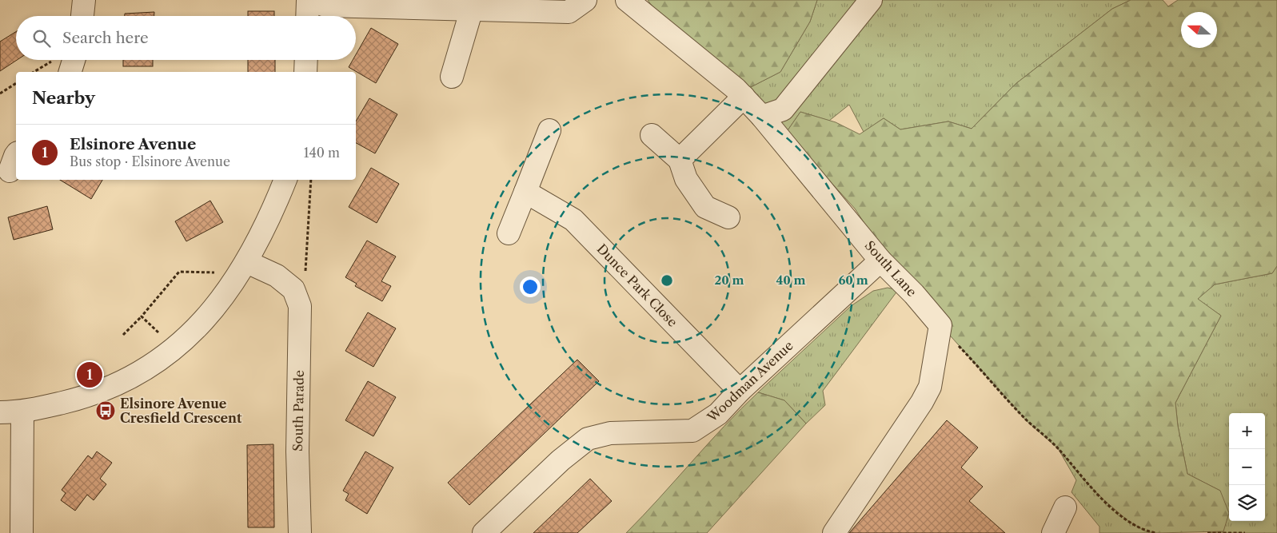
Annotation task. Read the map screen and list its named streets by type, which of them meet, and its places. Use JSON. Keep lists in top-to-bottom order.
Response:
{
  "streets": {
    "street": [
      "South Lane",
      "Dunce Park Close",
      "Woodman Avenue",
      "South Parade"
    ]
  },
  "crossings": [
    ["South Lane", "Woodman Avenue"],
    ["Dunce Park Close", "Woodman Avenue"]
  ],
  "places": {
    "bus stop": ["Elsinore Avenue Cresfield Crescent"]
  },
  "north": "left",
  "page": {
    "search": "Search here",
    "heading": "Nearby",
    "list": [
      {
        "mark": "1",
        "name": "Elsinore Avenue",
        "note": "Bus stop · Elsinore Avenue",
        "value": "140 m"
      }
    ],
    "pins": "1",
    "map_buttons": ["+", "−"]
  },
  "rings": ["20 m", "40 m", "60 m"]
}
